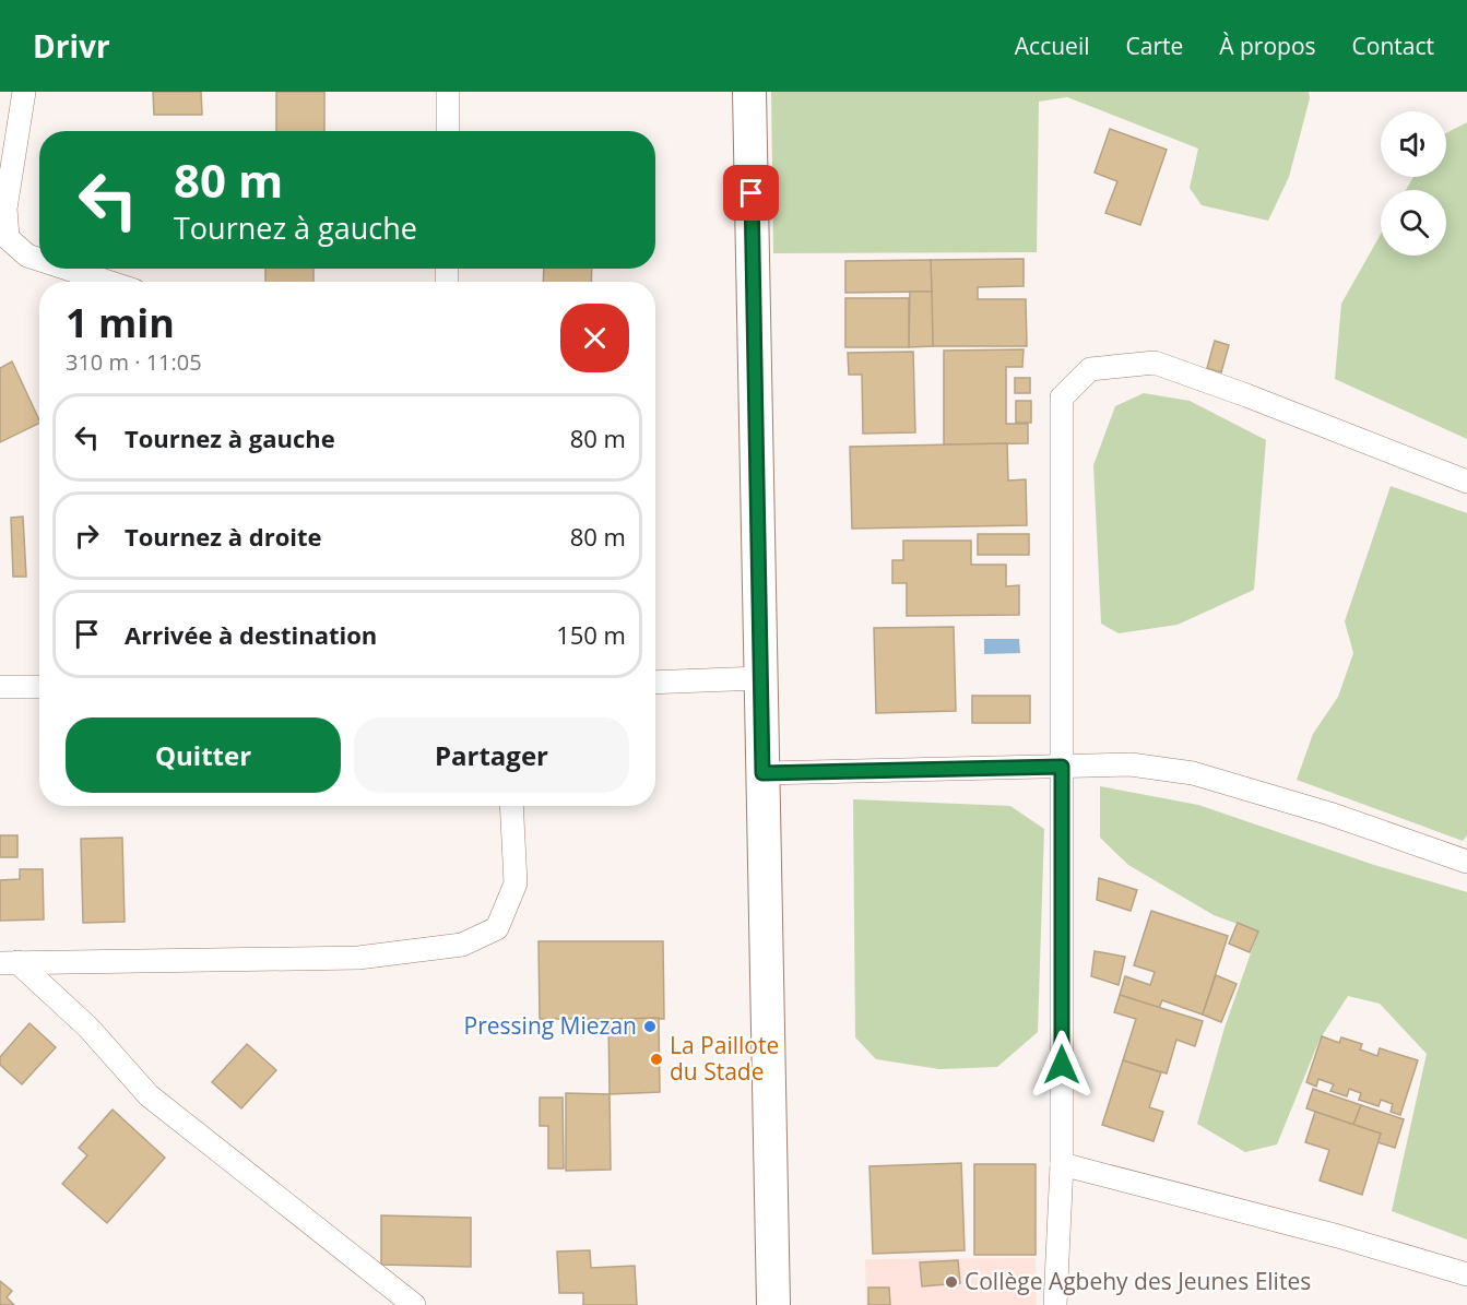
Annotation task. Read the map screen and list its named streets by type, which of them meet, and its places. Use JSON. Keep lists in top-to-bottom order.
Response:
{
  "places": ["Pressing Miezan", "La Paillote du Stade", "Collège Agbehy des Jeunes Elites"],
  "page": {
    "header": "Drivr",
    "nav": [
      "Accueil",
      "Carte",
      "À propos",
      "Contact"
    ],
    "turn": ["80 m", "Tournez à gauche"],
    "heading": ["1 min", "310 m · 11:05"],
    "list": [
      {
        "name": "Tournez à gauche",
        "value": "80 m"
      },
      {
        "name": "Tournez à droite",
        "value": "80 m"
      },
      {
        "name": "Arrivée à destination",
        "value": "150 m"
      }
    ],
    "buttons": ["Quitter", "Partager"]
  }
}
